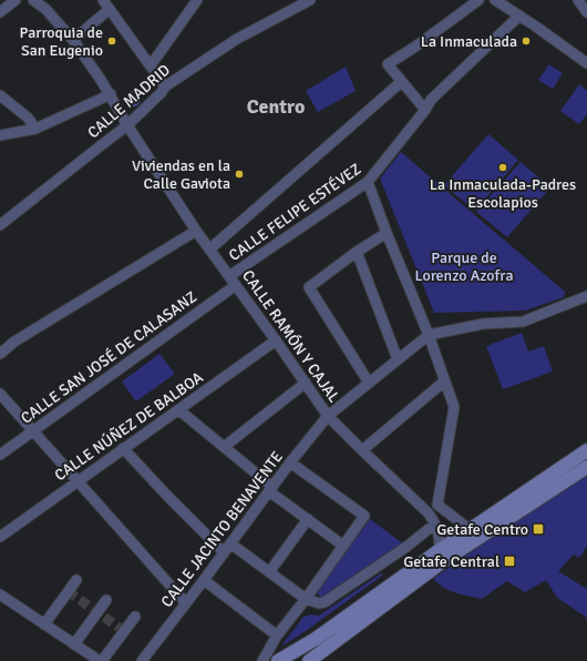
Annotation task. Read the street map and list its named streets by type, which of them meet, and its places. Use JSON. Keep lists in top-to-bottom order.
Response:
{
  "streets": {
    "street": [
      "CALLE MADRID",
      "CALLE FELIPE ESTÉVEZ",
      "CALLE RAMÓN Y CAJAL",
      "CALLE SAN JOSÉ DE CALASANZ",
      "CALLE NÚÑEZ DE BALBOA",
      "CALLE JACINTO BENAVENTE"
    ]
  },
  "crossings": [
    ["CALLE MADRID", "CALLE RAMÓN Y CAJAL"],
    ["CALLE FELIPE ESTÉVEZ", "CALLE RAMÓN Y CAJAL"],
    ["CALLE RAMÓN Y CAJAL", "CALLE SAN JOSÉ DE CALASANZ"],
    ["CALLE RAMÓN Y CAJAL", "CALLE NÚÑEZ DE BALBOA"],
    ["CALLE RAMÓN Y CAJAL", "CALLE JACINTO BENAVENTE"]
  ],
  "districts": ["Centro"],
  "parks": ["Parque de Lorenzo Azofra"],
  "places": {
    "other": [
      "Parroquia de San Eugenio",
      "La Inmaculada",
      "La Inmaculada-Padres Escolapios",
      "Viviendas en la Calle Gaviota"
    ],
    "transit": ["Getafe Centro", "Getafe Central"]
  }
}
